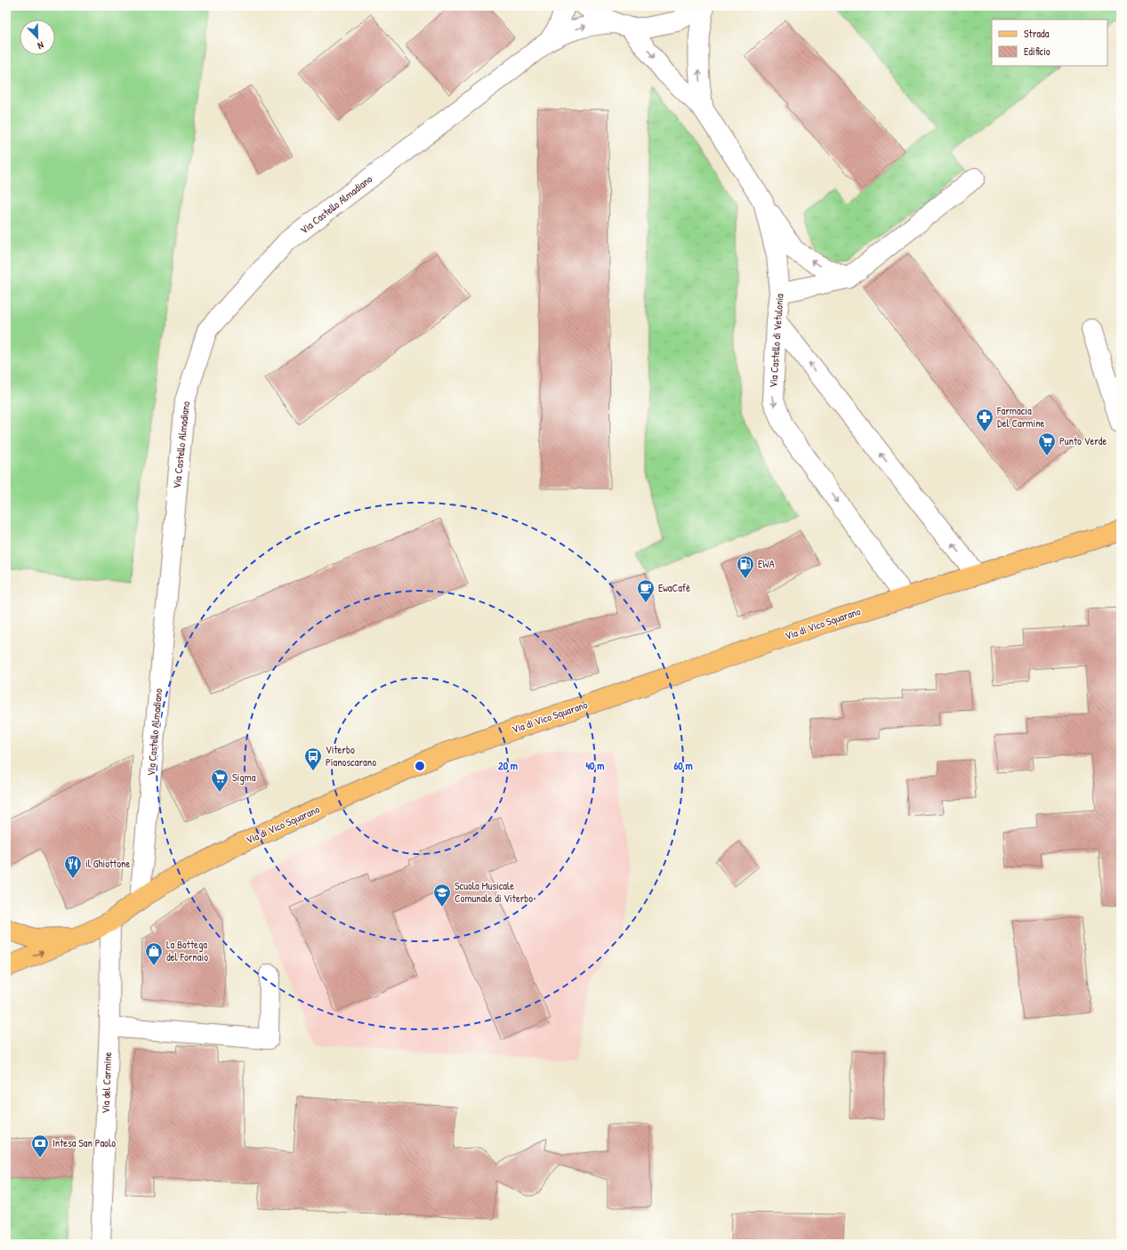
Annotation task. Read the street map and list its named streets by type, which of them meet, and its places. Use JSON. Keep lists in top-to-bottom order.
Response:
{
  "streets": {
    "main road": ["Via di Vico Squarano"],
    "street": ["Via Castello Almadiano", "Via Castello di Vetulonia", "Via del Carmine"]
  },
  "crossings": [
    ["Via Castello Almadiano", "Via di Vico Squarano"],
    ["Via Castello di Vetulonia", "Via di Vico Squarano"],
    ["Via di Vico Squarano", "Via del Carmine"]
  ],
  "places": {
    "pharmacy": ["Farmacia Del Carmine"],
    "supermarket": ["Punto Verde", "Sigma"],
    "fuel station": ["EWA"],
    "cafe": ["EwaCafè"],
    "bus stop": ["Viterbo Pianoscarano"],
    "restaurant": ["il Ghiottone"],
    "school or university": ["Scuola Musicale Comunale di Viterbo"],
    "shop": ["La Bottega del Fornaio"],
    "bank": ["Intesa San Paolo"]
  },
  "legend": ["Strada", "Edificio"],
  "north": "bottom right",
  "rings": ["20 m", "40 m", "60 m"]
}
